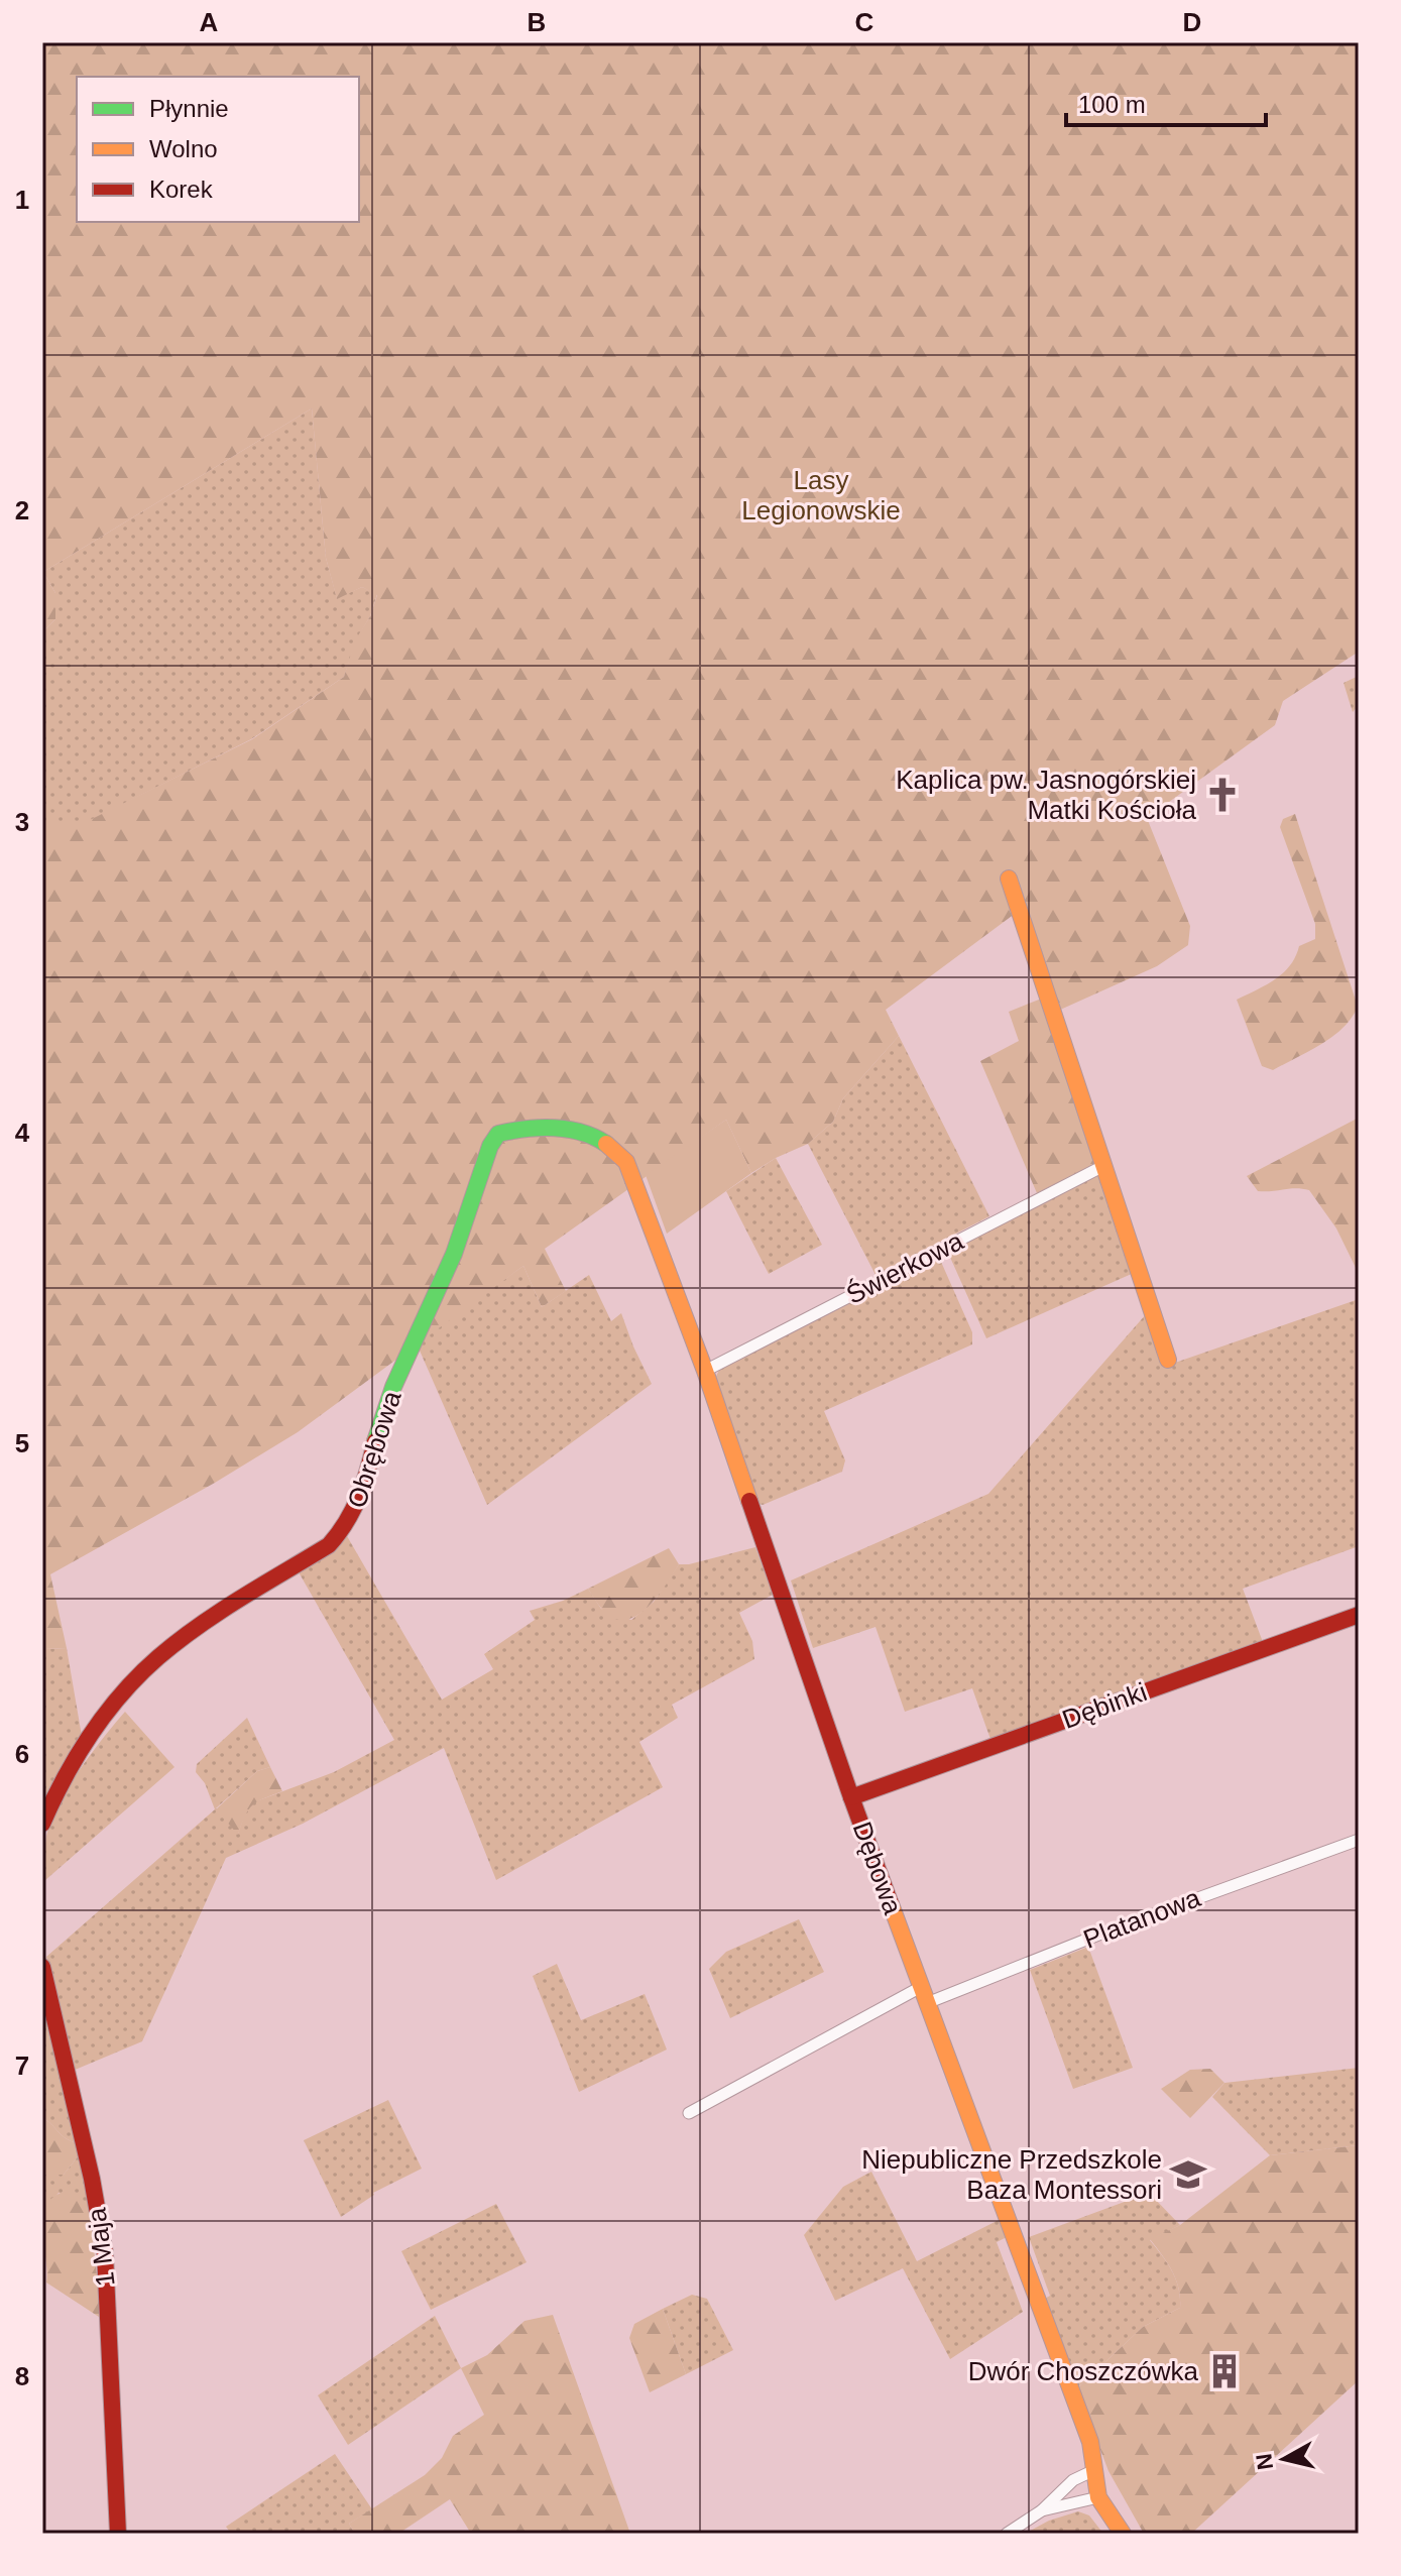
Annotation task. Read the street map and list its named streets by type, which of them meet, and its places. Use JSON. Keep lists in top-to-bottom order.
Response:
{
  "streets": {
    "street": [
      "Świerkowa",
      "Obrębowa",
      "Dębinki",
      "Dębowa",
      "Platanowa",
      "1 Maja"
    ]
  },
  "crossings": [
    ["Świerkowa", "Dębowa"],
    ["Obrębowa", "Dębowa"],
    ["Dębinki", "Dębowa"],
    ["Dębowa", "Platanowa"]
  ],
  "parks": ["Lasy Legionowskie"],
  "places": {
    "church": ["Kaplica pw. Jasnogórskiej Matki Kościoła"],
    "school or university": ["Niepubliczne Przedszkole Baza Montessori"],
    "building": ["Dwór Choszczówka"]
  },
  "legend": ["Płynnie", "Wolno", "Korek"],
  "scale_bar": "100 m",
  "north": "left",
  "grid": {
    "columns": [
      "A",
      "B",
      "C",
      "D"
    ],
    "rows": [
      "1",
      "2",
      "3",
      "4",
      "5",
      "6",
      "7",
      "8"
    ]
  }
}
